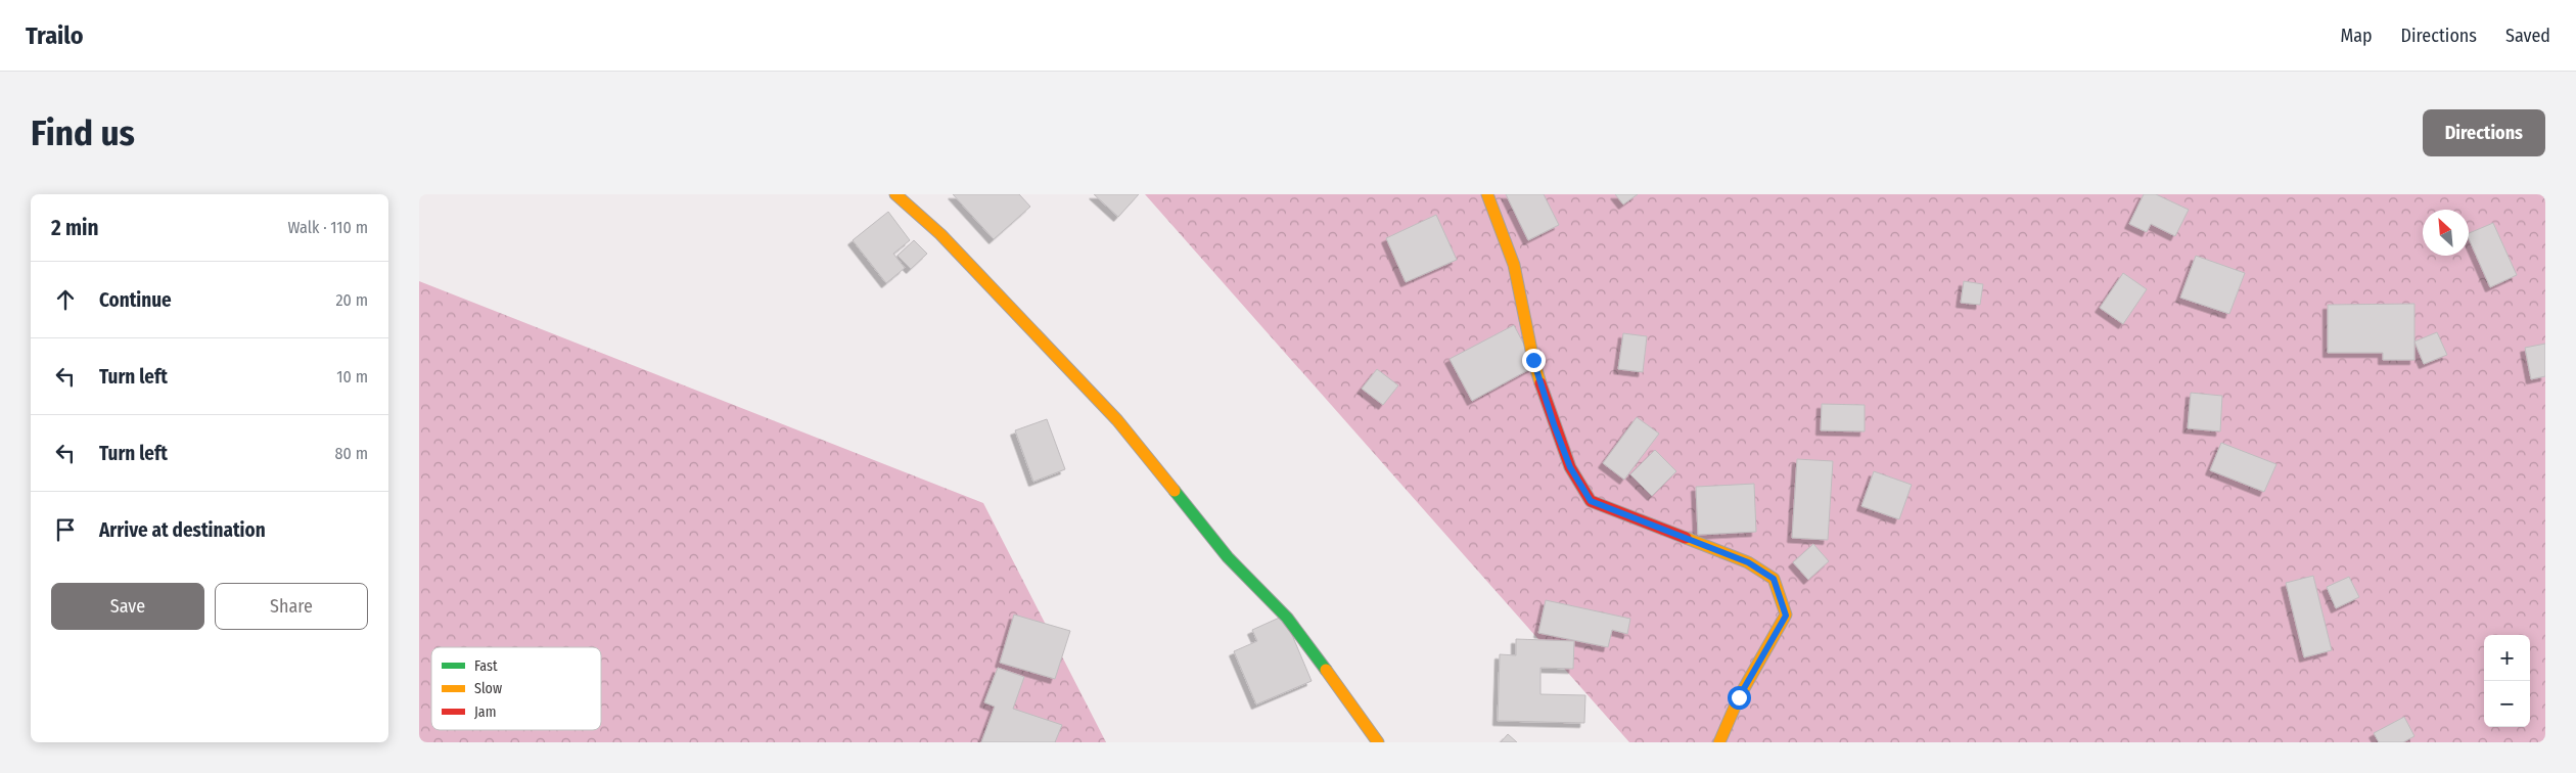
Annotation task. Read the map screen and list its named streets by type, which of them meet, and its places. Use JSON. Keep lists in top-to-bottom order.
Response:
{
  "legend": ["Fast", "Slow", "Jam"],
  "north": "top left",
  "page": {
    "header": "Trailo",
    "nav": ["Map", "Directions", "Saved"],
    "buttons": [
      "Directions",
      ["Save", "Share"]
    ],
    "title": "Find us",
    "heading": ["2 min", "Walk · 110 m"],
    "list": [
      ["Continue", "20 m"],
      ["Turn left", "10 m"],
      ["Turn left", "80 m"],
      "Arrive at destination"
    ],
    "map_buttons": ["+", "−"]
  }
}
